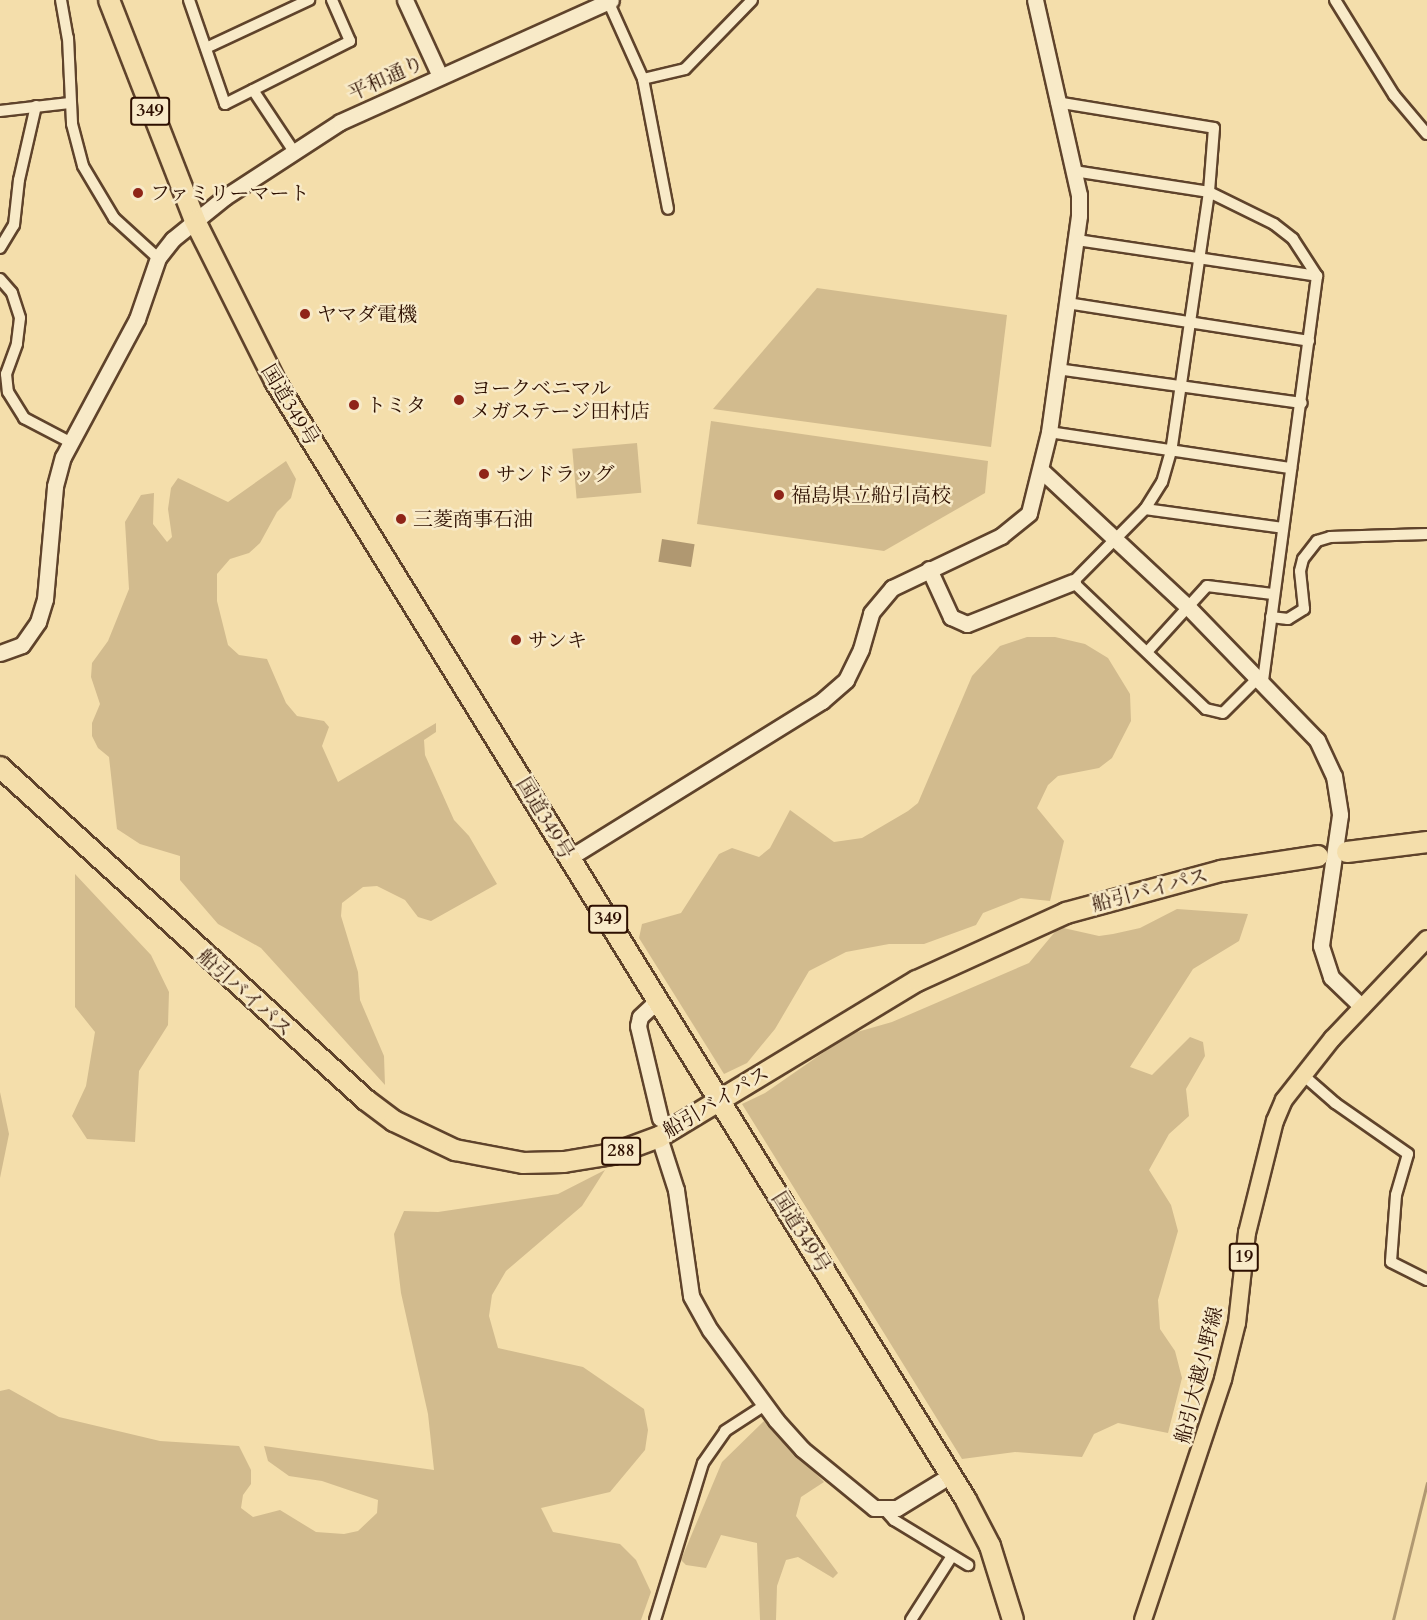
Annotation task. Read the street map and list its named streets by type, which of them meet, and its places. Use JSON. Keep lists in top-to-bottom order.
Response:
{
  "streets": {
    "highway": [
      "349",
      "国道349号",
      "船引バイパス",
      "288"
    ],
    "main road": ["19", "船引大越小野線"],
    "street": ["平和通り"]
  },
  "crossings": [
    ["平和通り", "国道349号"],
    ["国道349号", "船引バイパス"]
  ],
  "places": [
    "ファミリーマート",
    "ヤマダ電機",
    "ヨークベニマル メガステージ田村店",
    "トミタ",
    "サンドラッグ",
    "福島県立船引高校",
    "三菱商事石油",
    "サンキ"
  ]
}
